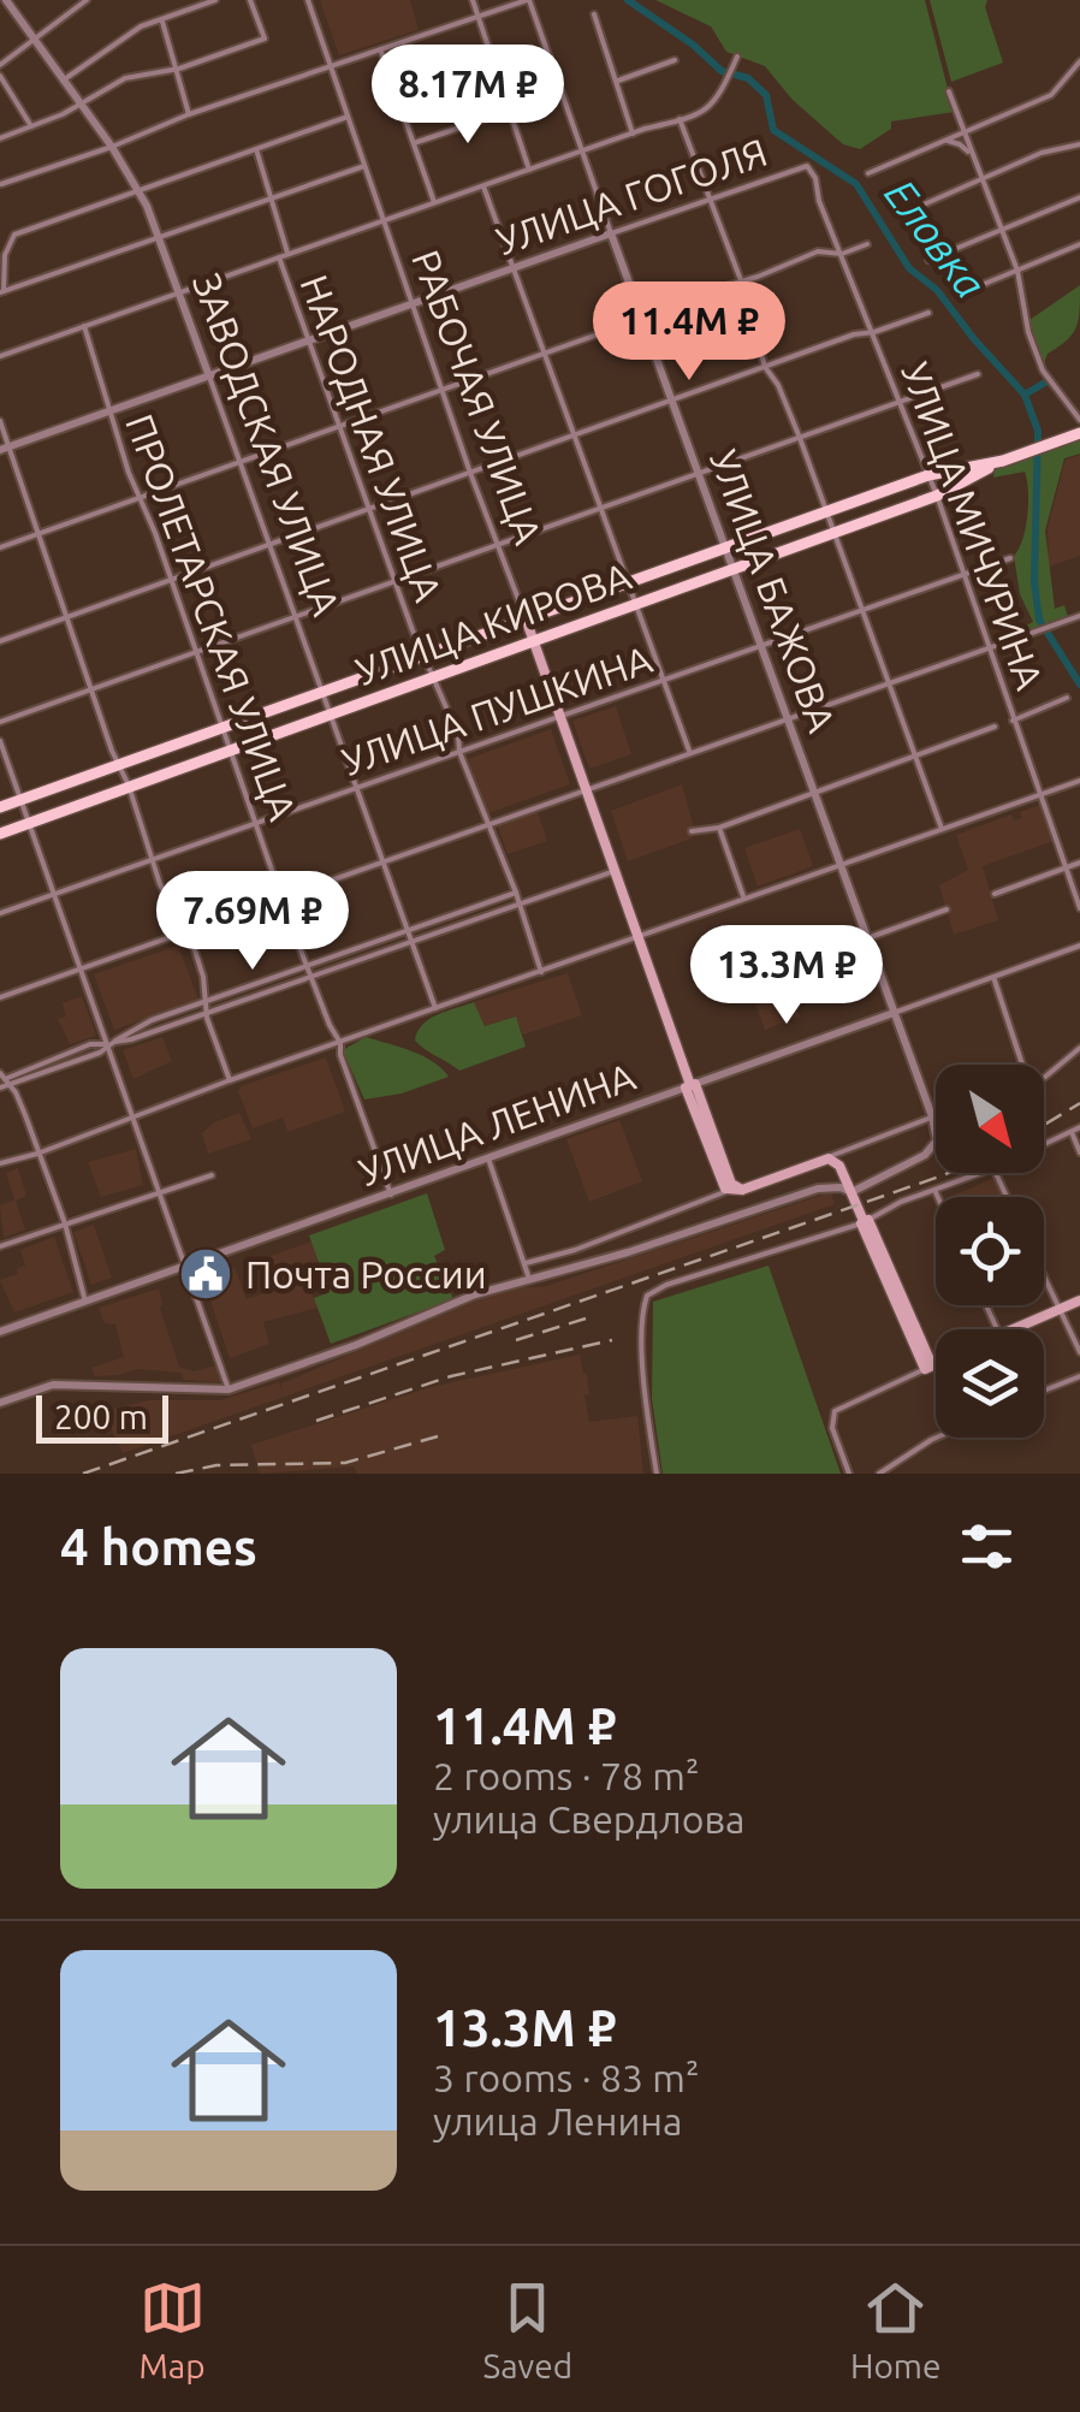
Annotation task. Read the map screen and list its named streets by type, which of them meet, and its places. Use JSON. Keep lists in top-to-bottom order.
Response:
{
  "streets": {
    "main road": ["РАБОЧАЯ УЛИЦА", "УЛИЦА КИРОВА"],
    "street": [
      "УЛИЦА ГОГОЛЯ",
      "НАРОДНАЯ УЛИЦА",
      "ЗАВОДСКАЯ УЛИЦА",
      "УЛИЦА МИЧУРИНА",
      "УЛИЦА БАЖОВА",
      "ПРОЛЕТАРСКАЯ УЛИЦА",
      "УЛИЦА ПУШКИНА",
      "УЛИЦА ЛЕНИНА"
    ]
  },
  "crossings": [
    ["УЛИЦА ГОГОЛЯ", "РАБОЧАЯ УЛИЦА"],
    ["УЛИЦА ГОГОЛЯ", "НАРОДНАЯ УЛИЦА"],
    ["УЛИЦА ГОГОЛЯ", "ЗАВОДСКАЯ УЛИЦА"],
    ["УЛИЦА ГОГОЛЯ", "УЛИЦА МИЧУРИНА"],
    ["УЛИЦА ГОГОЛЯ", "УЛИЦА БАЖОВА"],
    ["УЛИЦА ГОГОЛЯ", "ПРОЛЕТАРСКАЯ УЛИЦА"],
    ["РАБОЧАЯ УЛИЦА", "УЛИЦА КИРОВА"],
    ["РАБОЧАЯ УЛИЦА", "УЛИЦА ПУШКИНА"],
    ["РАБОЧАЯ УЛИЦА", "УЛИЦА ЛЕНИНА"],
    ["НАРОДНАЯ УЛИЦА", "УЛИЦА КИРОВА"],
    ["НАРОДНАЯ УЛИЦА", "УЛИЦА ПУШКИНА"],
    ["ЗАВОДСКАЯ УЛИЦА", "УЛИЦА КИРОВА"],
    ["ЗАВОДСКАЯ УЛИЦА", "УЛИЦА ПУШКИНА"],
    ["УЛИЦА МИЧУРИНА", "УЛИЦА КИРОВА"],
    ["УЛИЦА МИЧУРИНА", "УЛИЦА ПУШКИНА"],
    ["УЛИЦА БАЖОВА", "УЛИЦА КИРОВА"],
    ["УЛИЦА БАЖОВА", "УЛИЦА ПУШКИНА"],
    ["УЛИЦА БАЖОВА", "УЛИЦА ЛЕНИНА"],
    ["ПРОЛЕТАРСКАЯ УЛИЦА", "УЛИЦА КИРОВА"],
    ["ПРОЛЕТАРСКАЯ УЛИЦА", "УЛИЦА ПУШКИНА"],
    ["ПРОЛЕТАРСКАЯ УЛИЦА", "УЛИЦА ЛЕНИНА"]
  ],
  "water": ["Еловка"],
  "places": {
    "public building": ["Почта России"]
  },
  "scale_bar": "200 m",
  "north": "bottom right",
  "page": {
    "price": [
      "8.17M ₽",
      "11.4M ₽",
      "7.69M ₽",
      "13.3M ₽"
    ],
    "scale": "200 m",
    "heading": "4 homes",
    "list": [
      {
        "name": "11.4M ₽",
        "note": "2 rooms · 78 m² · улица Свердлова"
      },
      {
        "name": "13.3M ₽",
        "note": "3 rooms · 83 m² · улица Ленина"
      }
    ],
    "tabs": ["Map", "Saved", "Home"]
  }
}
